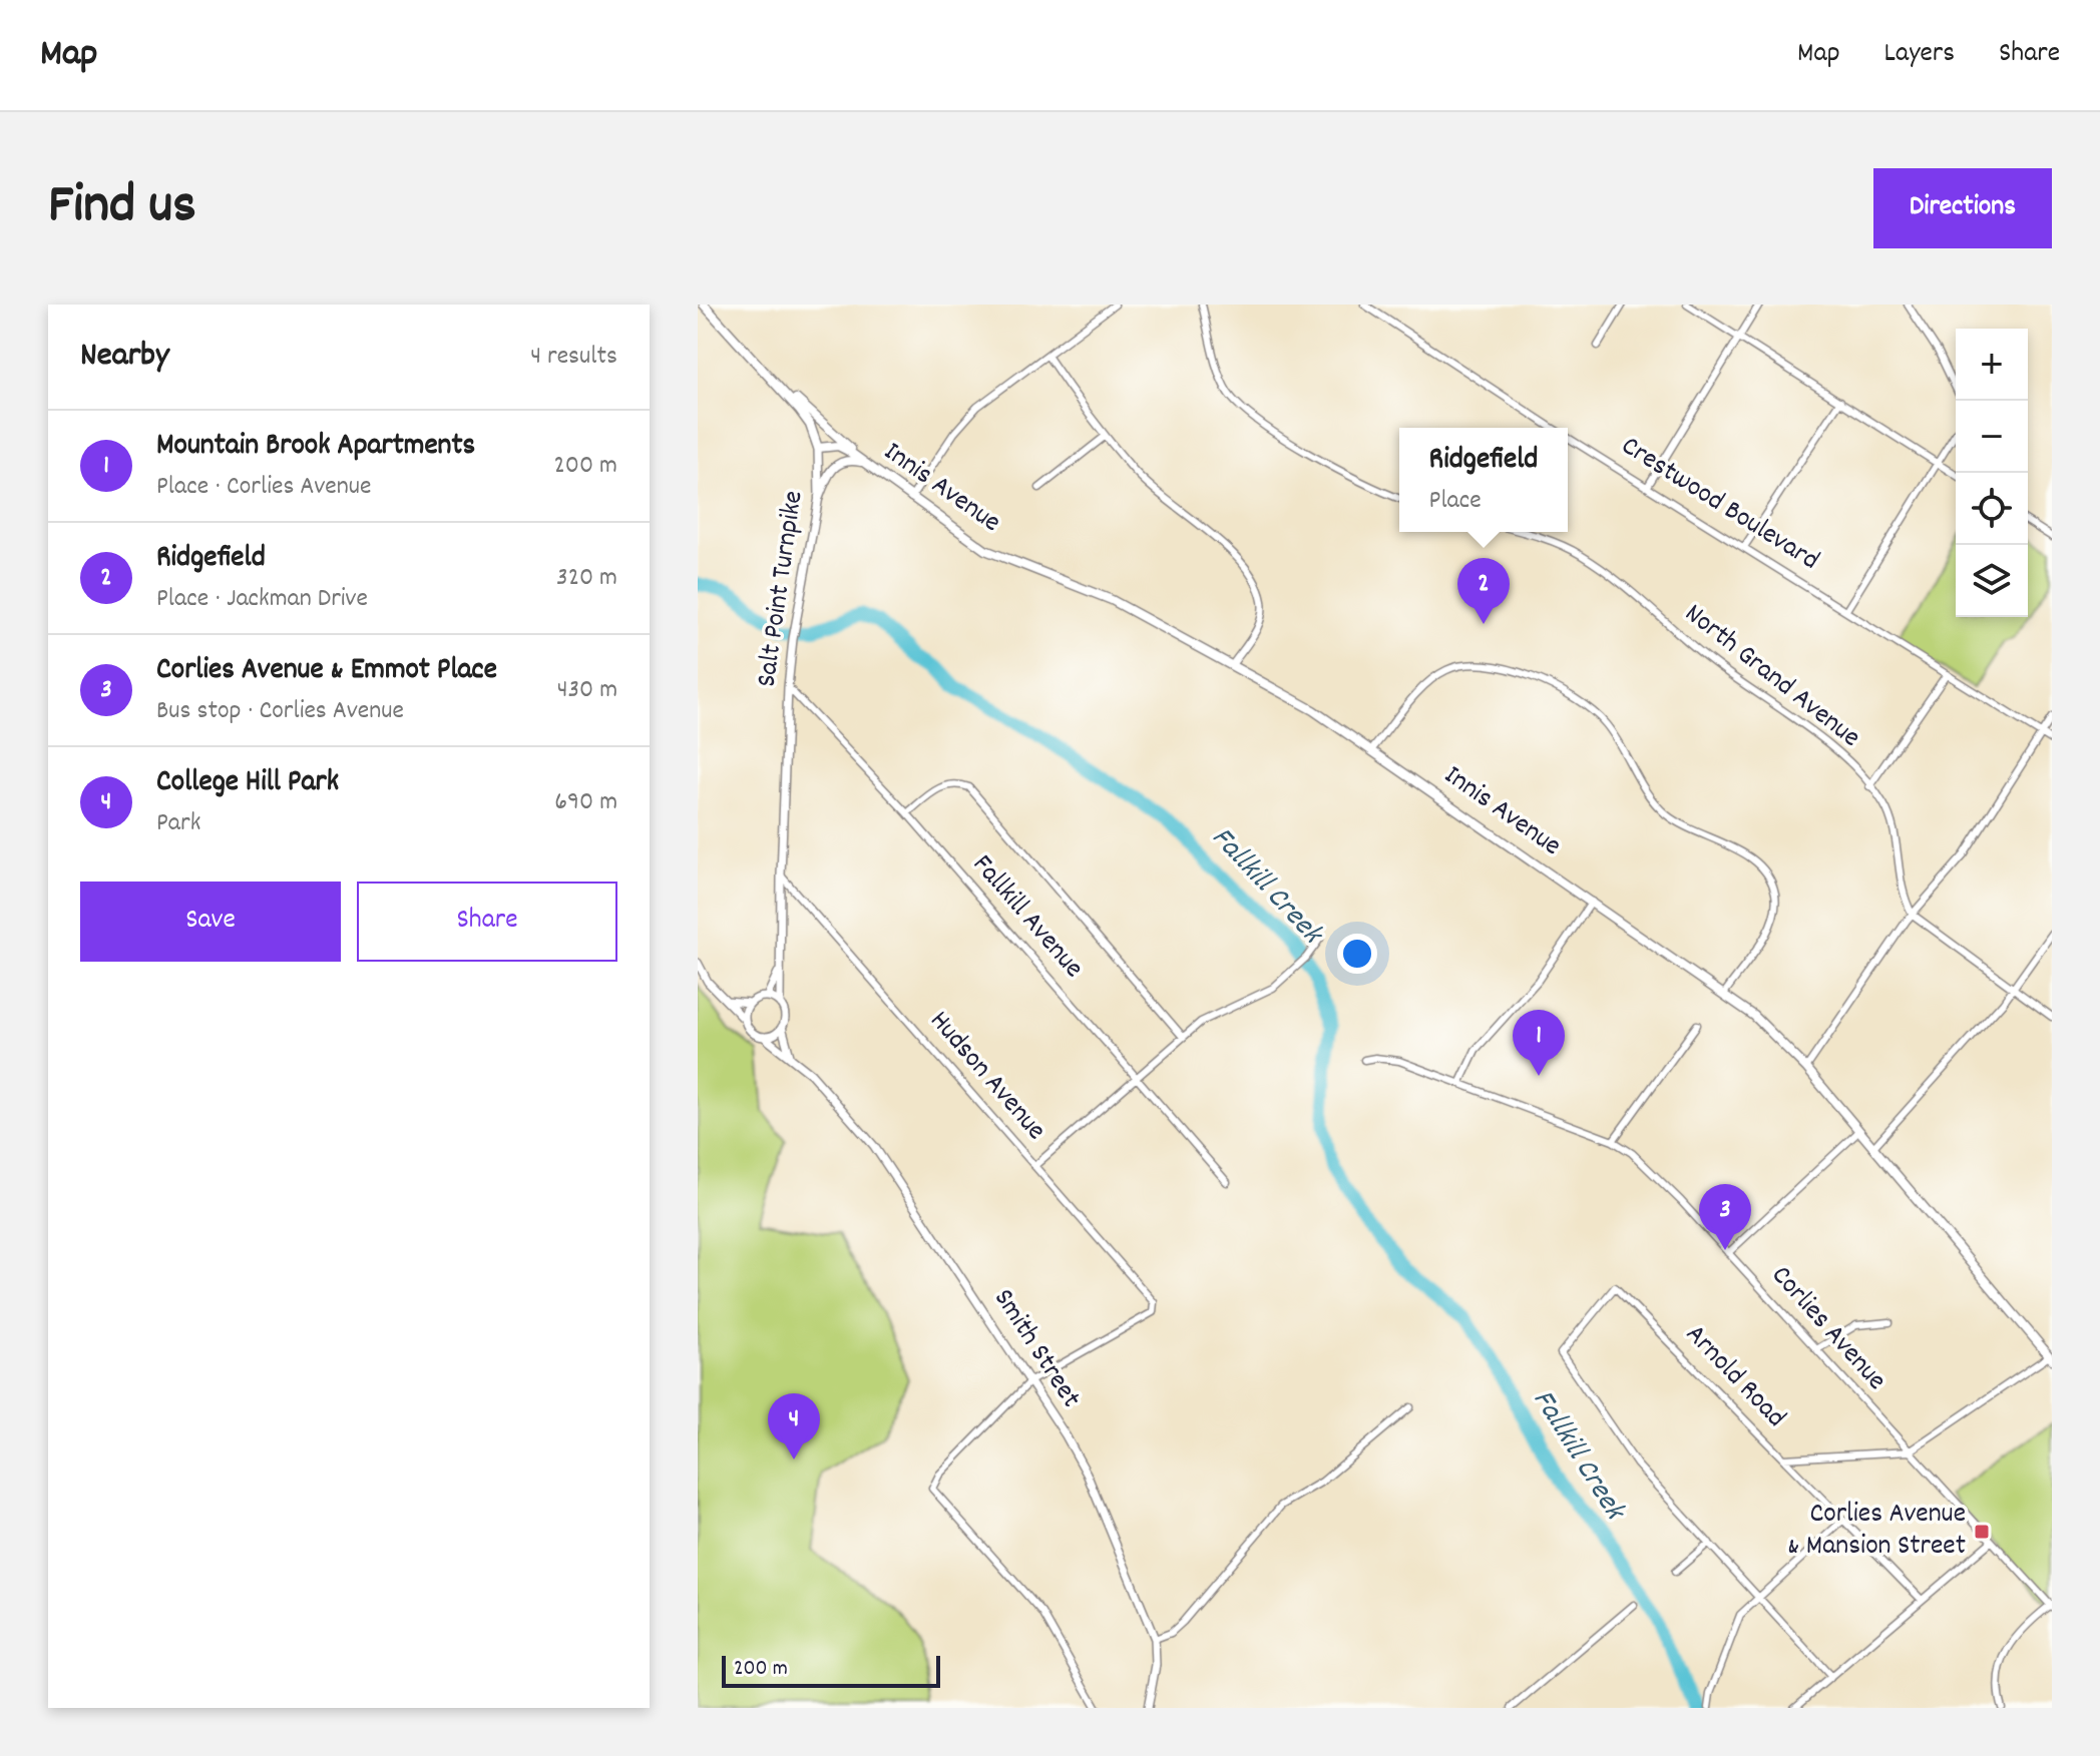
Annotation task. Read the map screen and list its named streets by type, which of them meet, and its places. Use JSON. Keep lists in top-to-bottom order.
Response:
{
  "streets": {
    "main road": ["Innis Avenue", "Salt Point Turnpike"],
    "street": [
      "Crestwood Boulevard",
      "North Grand Avenue",
      "Fallkill Avenue",
      "Hudson Avenue",
      "Corlies Avenue",
      "Smith Street",
      "Arnold Road"
    ]
  },
  "crossings": [
    ["Innis Avenue", "Salt Point Turnpike"],
    ["Salt Point Turnpike", "Fallkill Avenue"],
    ["Salt Point Turnpike", "Hudson Avenue"],
    ["Salt Point Turnpike", "Smith Street"],
    ["Hudson Avenue", "Smith Street"],
    ["Corlies Avenue", "Arnold Road"]
  ],
  "water": ["Fallkill Creek"],
  "places": {
    "transit": ["Corlies Avenue & Mansion Street"]
  },
  "scale_bar": "200 m",
  "page": {
    "header": "Map",
    "nav": ["Map", "Layers", "Share"],
    "title": "Find us",
    "buttons": [
      "Directions",
      ["Save", "Share"]
    ],
    "heading": ["Nearby", "4 results"],
    "map_buttons": ["+", "−"],
    "list": [
      {
        "mark": "1",
        "name": "Mountain Brook Apartments",
        "note": "Place · Corlies Avenue",
        "value": "200 m"
      },
      {
        "mark": "2",
        "name": "Ridgefield",
        "note": "Place · Jackman Drive",
        "value": "320 m"
      },
      {
        "mark": "3",
        "name": "Corlies Avenue & Emmot Place",
        "note": "Bus stop · Corlies Avenue",
        "value": "430 m"
      },
      {
        "mark": "4",
        "name": "College Hill Park",
        "note": "Park",
        "value": "690 m"
      }
    ],
    "popup": ["Ridgefield", "Place"],
    "pins": [
      "2",
      "1",
      "3",
      "4"
    ],
    "scale": "200 m"
  }
}
